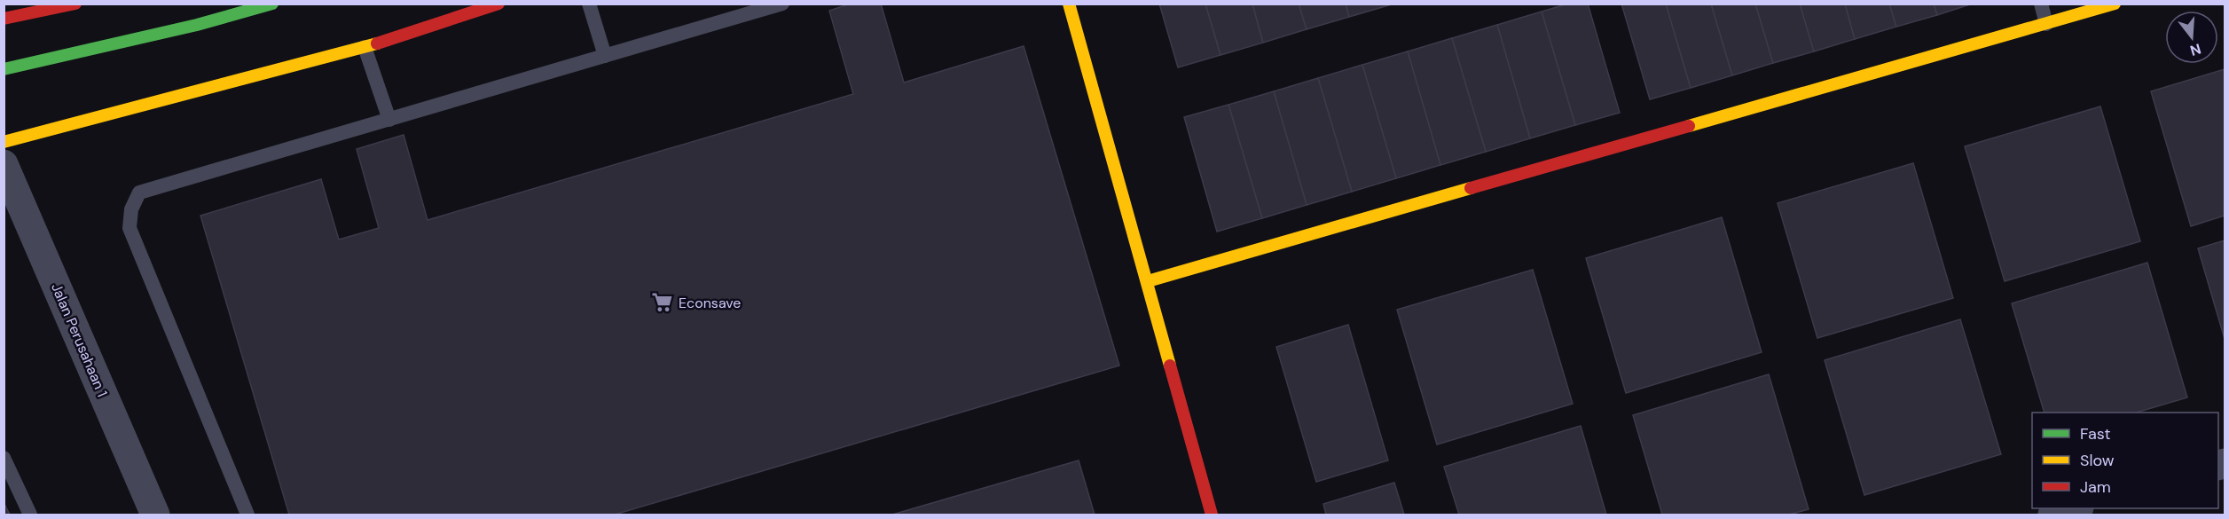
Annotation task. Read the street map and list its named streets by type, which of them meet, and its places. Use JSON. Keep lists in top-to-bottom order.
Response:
{
  "streets": {
    "street": ["Jalan Perusahaan 1"]
  },
  "places": {
    "supermarket": ["Econsave"]
  },
  "legend": ["Fast", "Slow", "Jam"],
  "north": "bottom"
}
